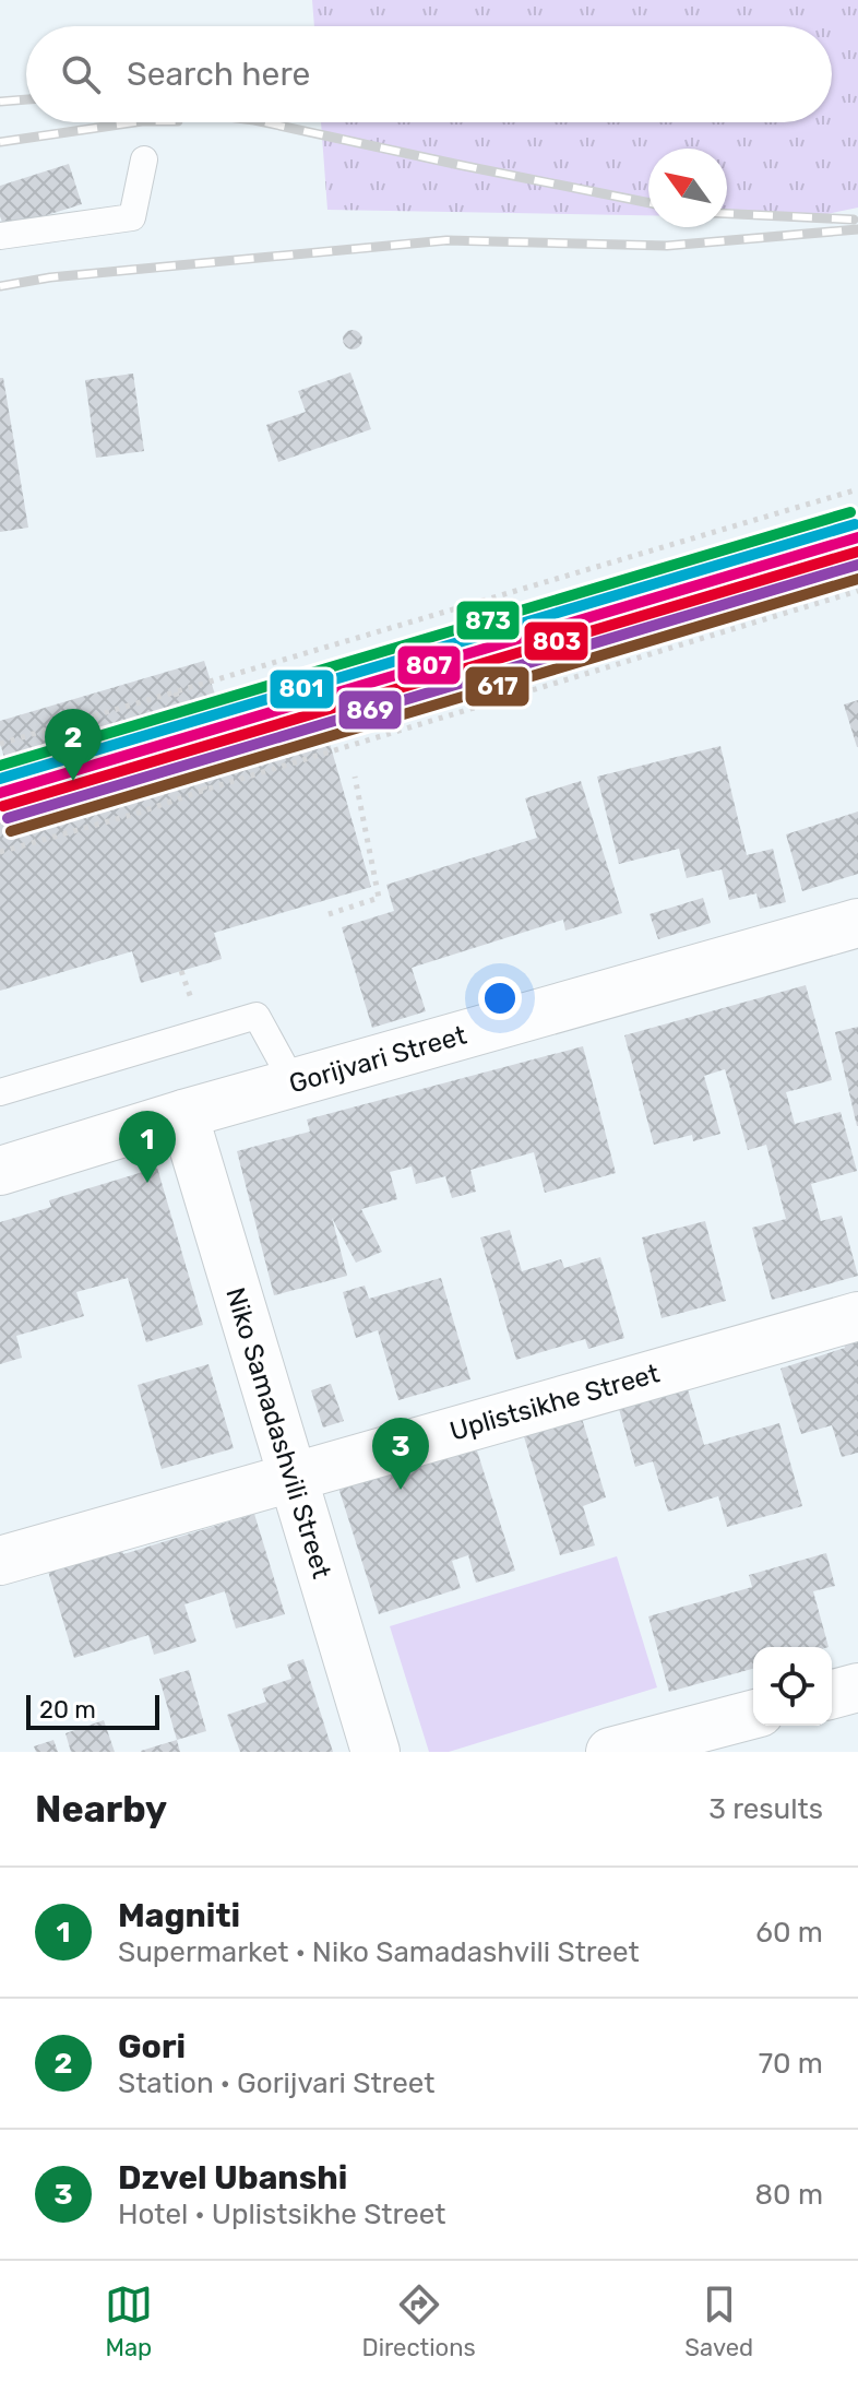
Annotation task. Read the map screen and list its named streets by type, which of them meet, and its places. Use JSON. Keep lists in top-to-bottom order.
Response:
{
  "streets": {
    "street": ["Gorijvari Street", "Uplistsikhe Street", "Niko Samadashvili Street"]
  },
  "crossings": [
    ["Gorijvari Street", "Niko Samadashvili Street"],
    ["Uplistsikhe Street", "Niko Samadashvili Street"]
  ],
  "lines": [
    "transit line 873",
    "transit line 801",
    "transit line 807",
    "transit line 803",
    "transit line 869",
    "transit line 617"
  ],
  "scale_bar": "20 m",
  "north": "top left",
  "page": {
    "search": "Search here",
    "pins": ["2", "1", "3"],
    "scale": "20 m",
    "heading": ["Nearby", "3 results"],
    "list": [
      {
        "mark": "1",
        "name": "Magniti",
        "note": "Supermarket · Niko Samadashvili Street",
        "value": "60 m"
      },
      {
        "mark": "2",
        "name": "Gori",
        "note": "Station · Gorijvari Street",
        "value": "70 m"
      },
      {
        "mark": "3",
        "name": "Dzvel Ubanshi",
        "note": "Hotel · Uplistsikhe Street",
        "value": "80 m"
      }
    ],
    "nav": ["Map", "Directions", "Saved"]
  }
}
